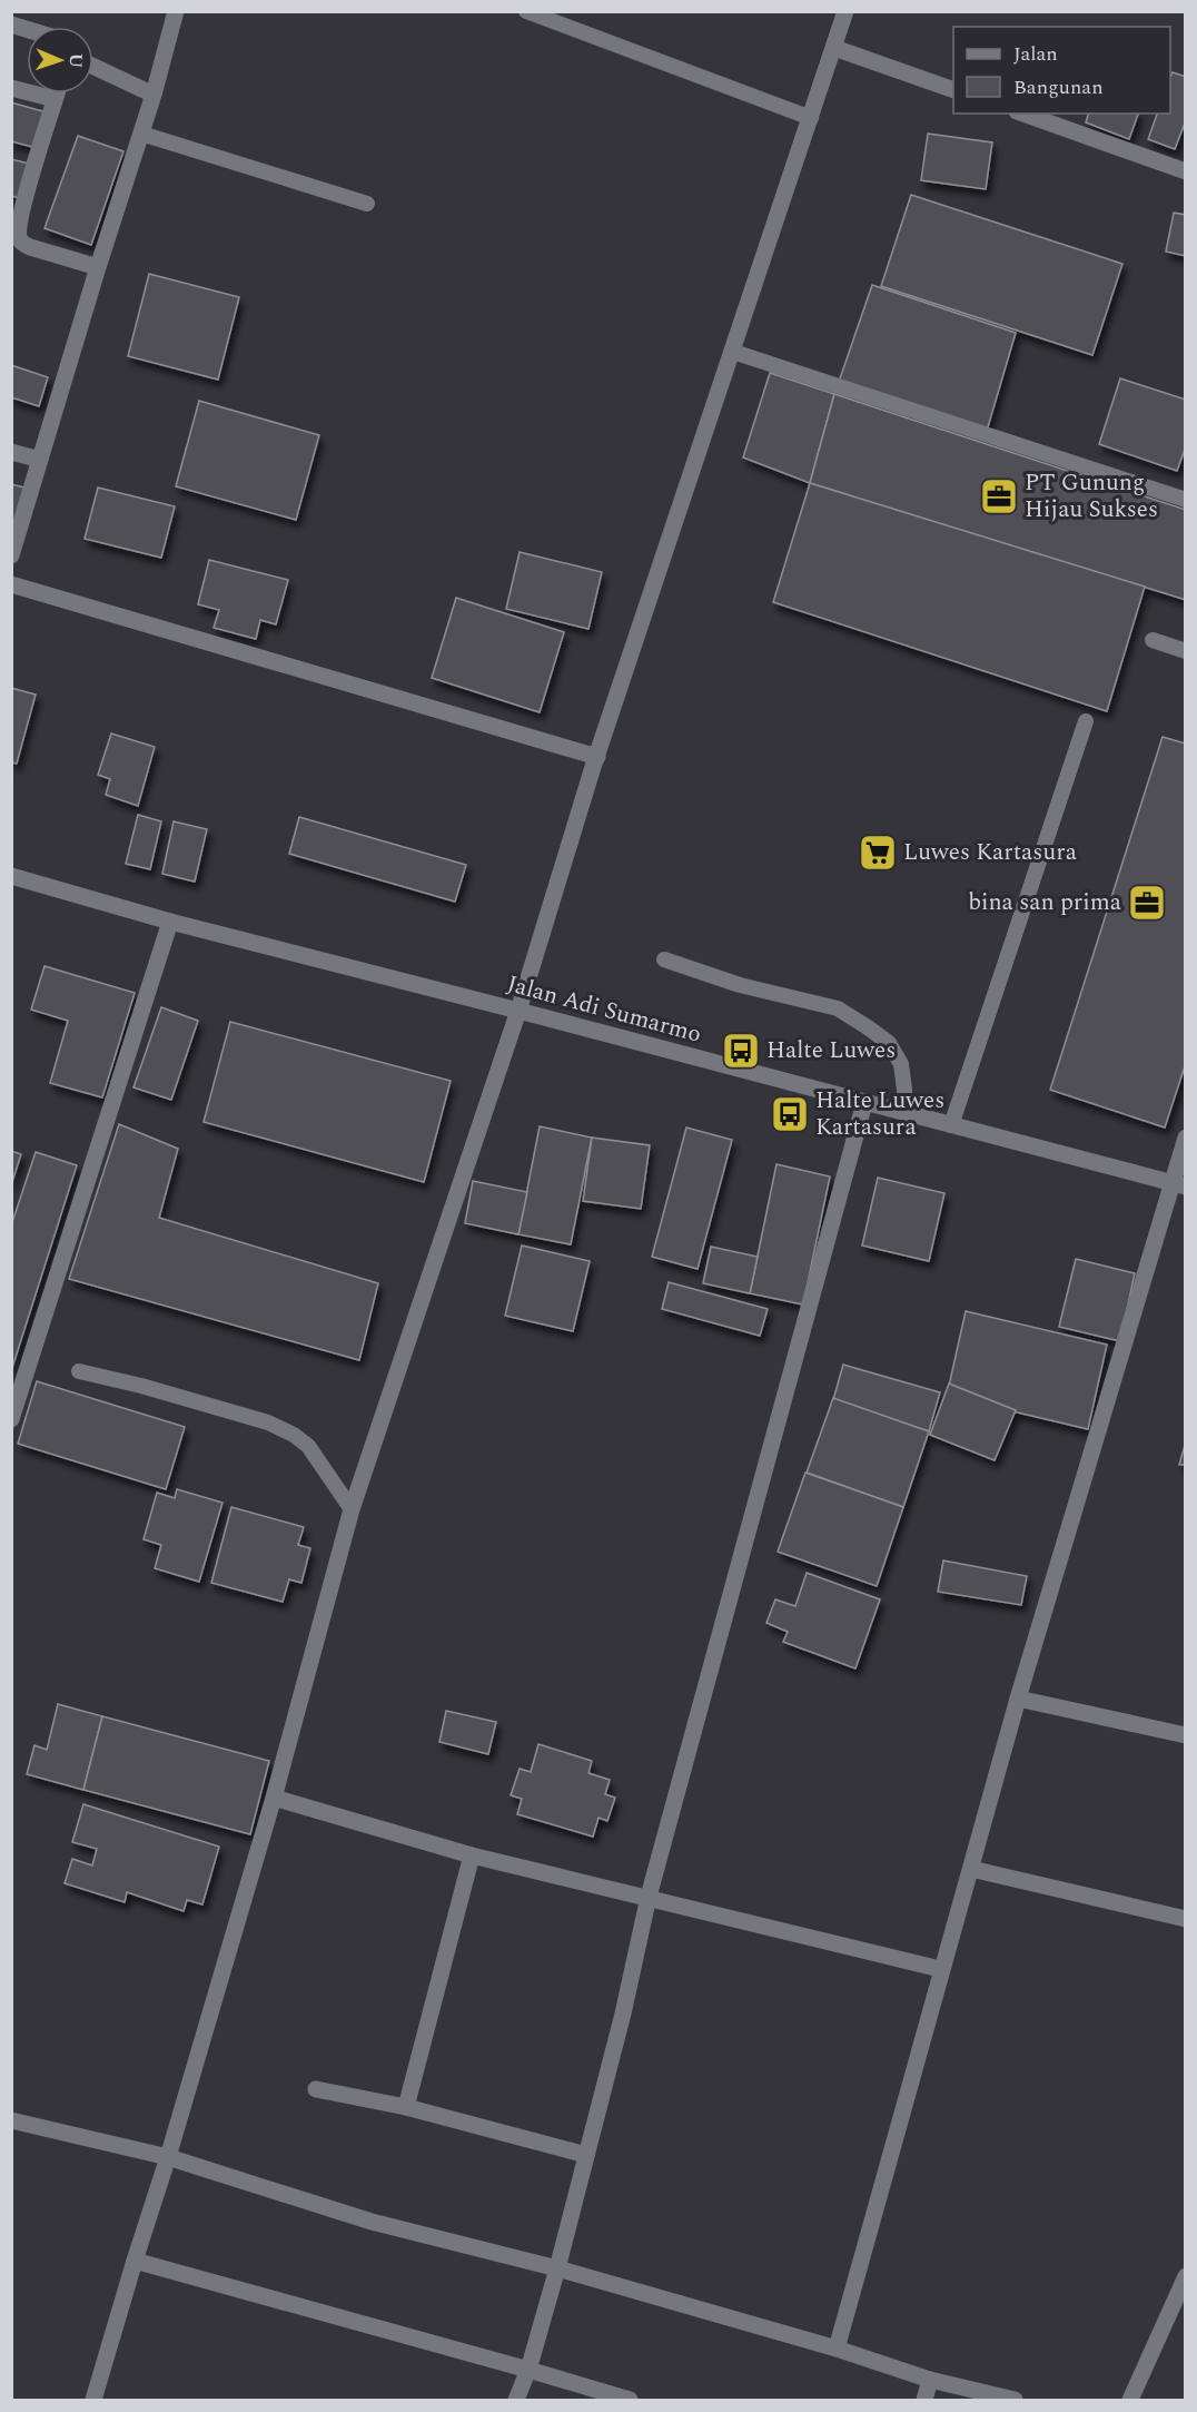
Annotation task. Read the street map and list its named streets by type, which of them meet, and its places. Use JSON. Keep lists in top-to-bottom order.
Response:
{
  "streets": {
    "street": ["Jalan Adi Sumarmo"]
  },
  "places": {
    "office": ["PT Gunung Hijau Sukses", "bina san prima"],
    "supermarket": ["Luwes Kartasura"],
    "bus stop": ["Halte Luwes", "Halte Luwes Kartasura"]
  },
  "legend": ["Jalan", "Bangunan"],
  "north": "right"
}
